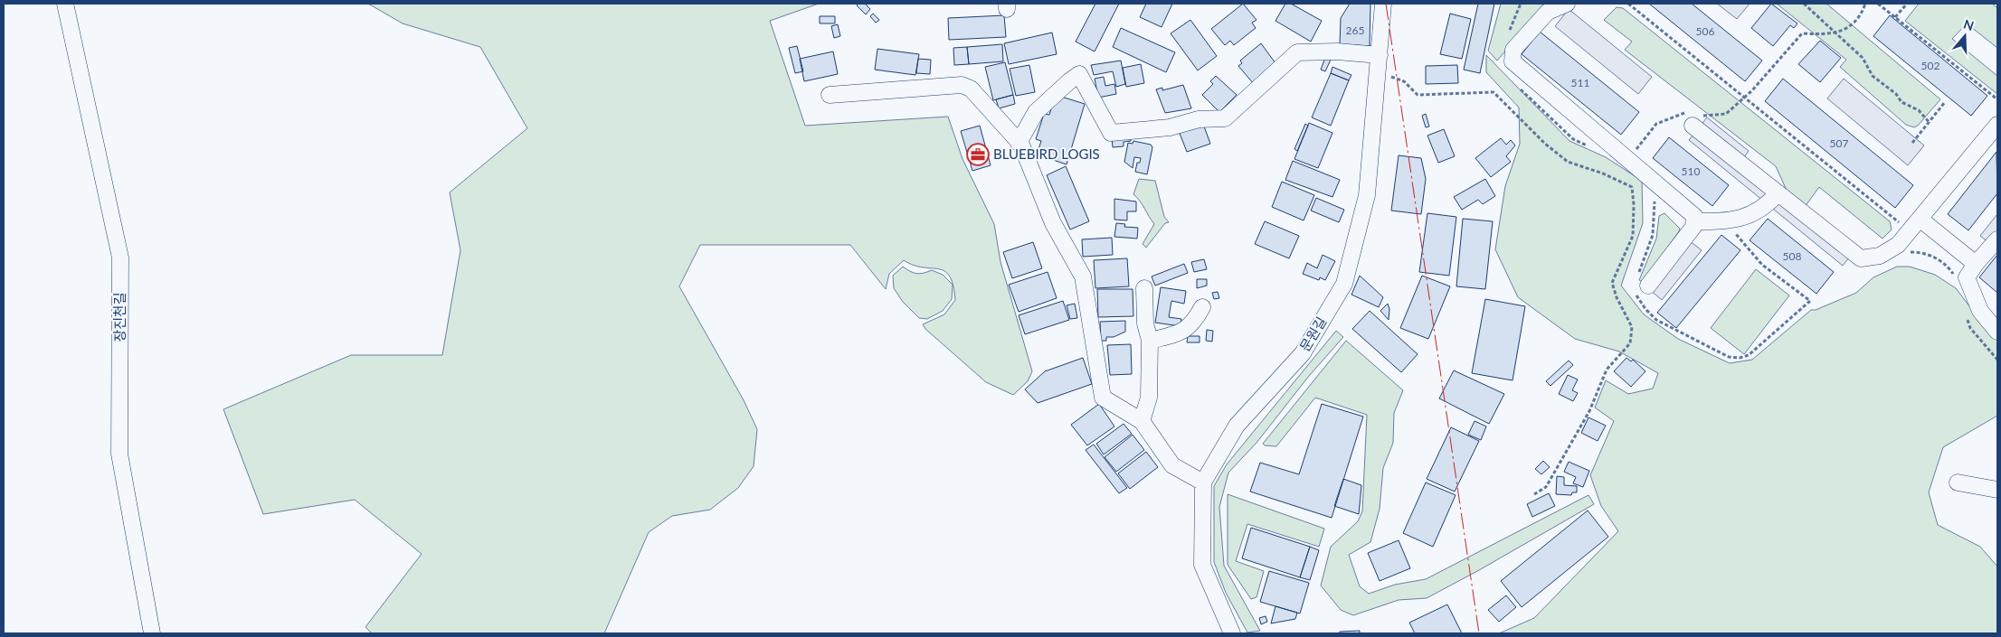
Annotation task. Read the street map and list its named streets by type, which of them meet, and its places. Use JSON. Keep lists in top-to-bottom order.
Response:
{
  "streets": {
    "street": ["장진천길", "문원길"]
  },
  "places": {
    "office": ["BLUEBIRD LOGIS"]
  },
  "house_numbers": [
    "265",
    "506",
    "502",
    "511",
    "507",
    "510",
    "508"
  ],
  "north": "top"
}
